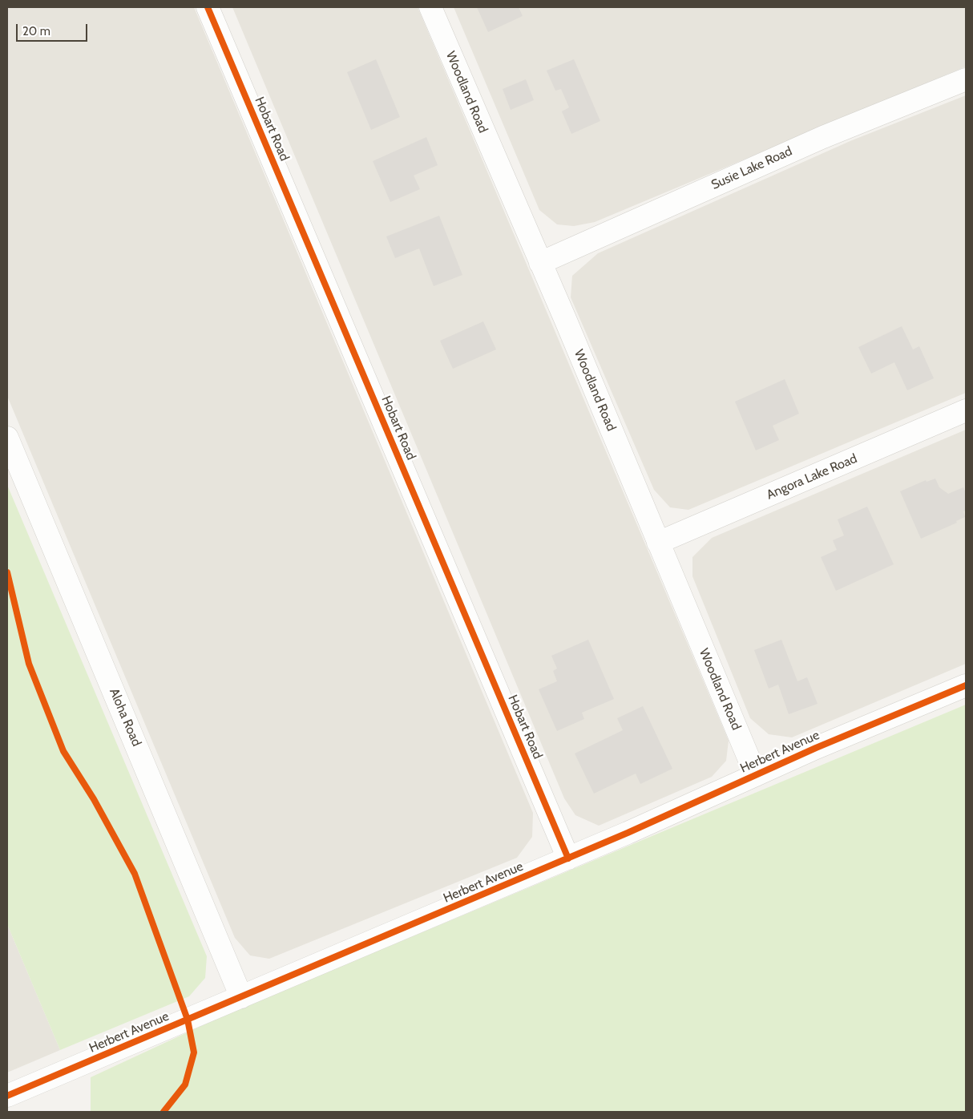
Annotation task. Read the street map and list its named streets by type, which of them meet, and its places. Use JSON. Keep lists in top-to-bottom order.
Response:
{
  "streets": {
    "street": [
      "Woodland Road",
      "Hobart Road",
      "Susie Lake Road",
      "Angora Lake Road",
      "Aloha Road",
      "Herbert Avenue"
    ]
  },
  "crossings": [
    ["Woodland Road", "Susie Lake Road"],
    ["Woodland Road", "Angora Lake Road"],
    ["Woodland Road", "Herbert Avenue"],
    ["Hobart Road", "Herbert Avenue"],
    ["Aloha Road", "Herbert Avenue"]
  ],
  "scale_bar": "20 m"
}
